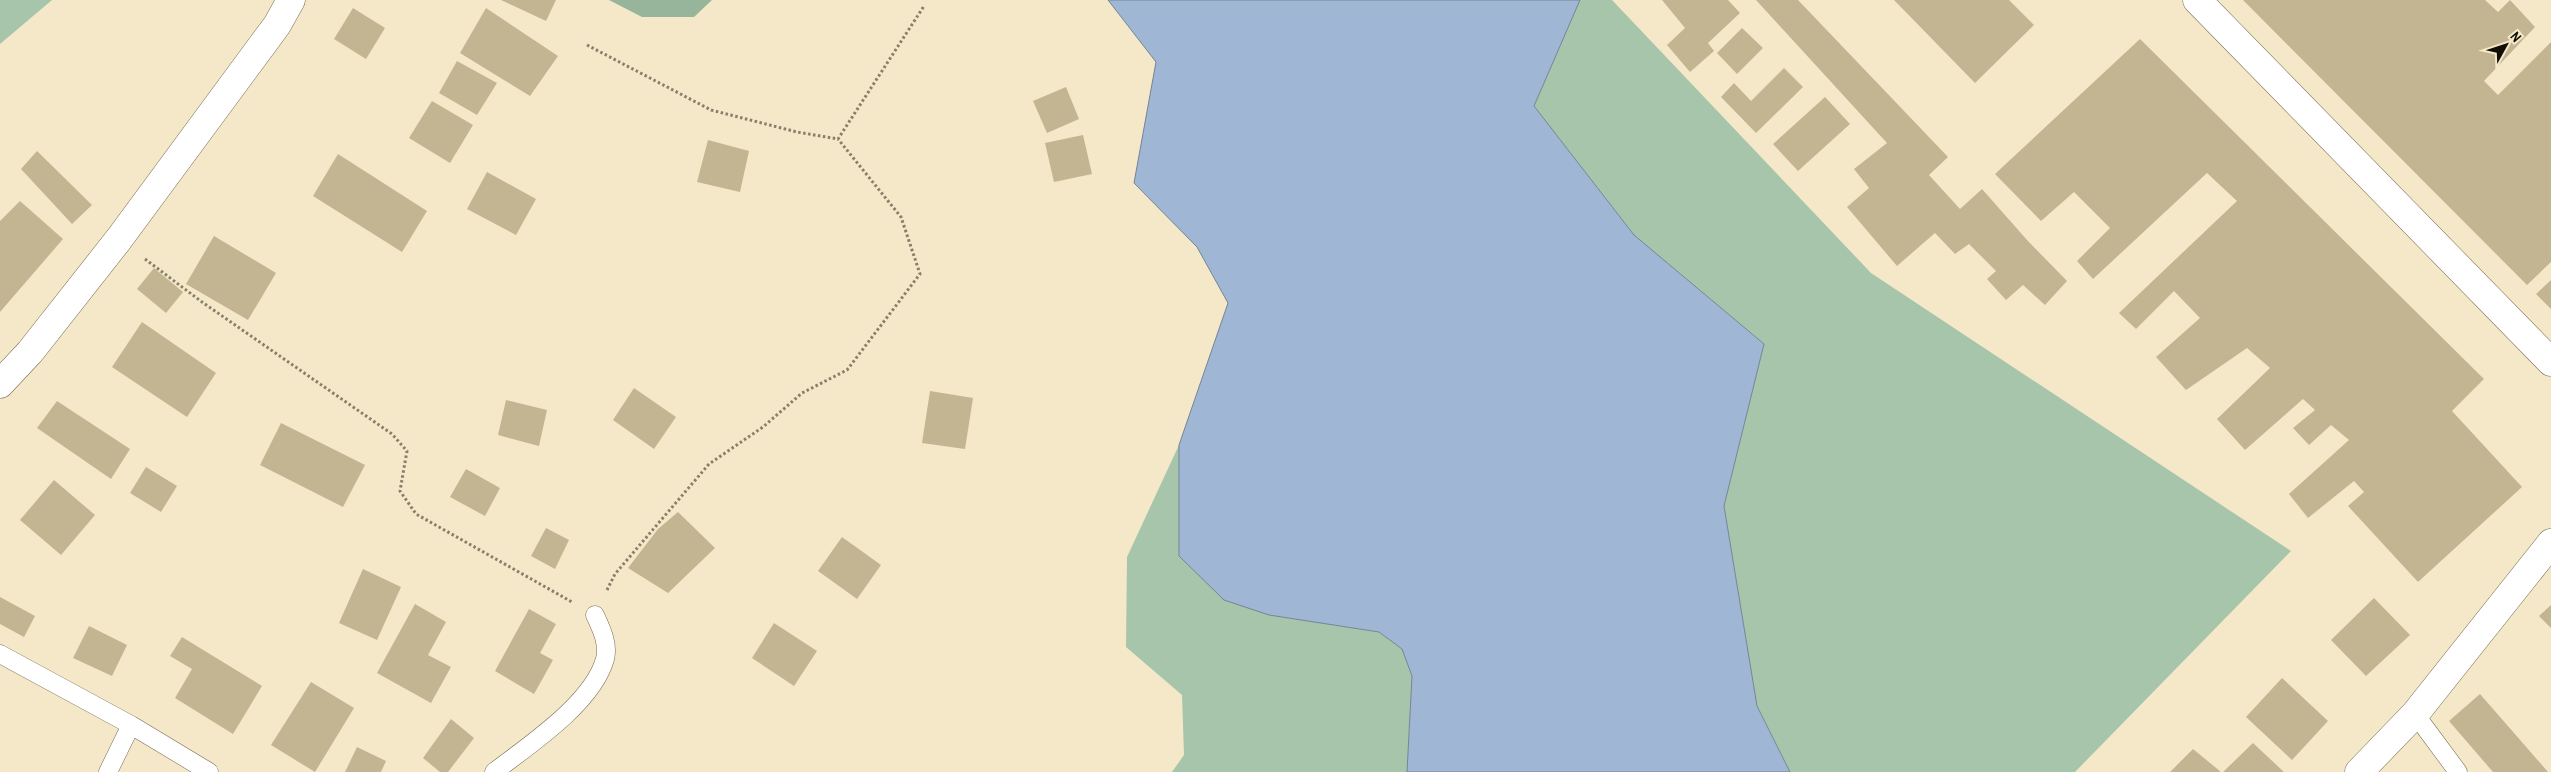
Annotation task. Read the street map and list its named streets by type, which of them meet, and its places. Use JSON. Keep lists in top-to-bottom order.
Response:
{
  "north": "top right"
}
